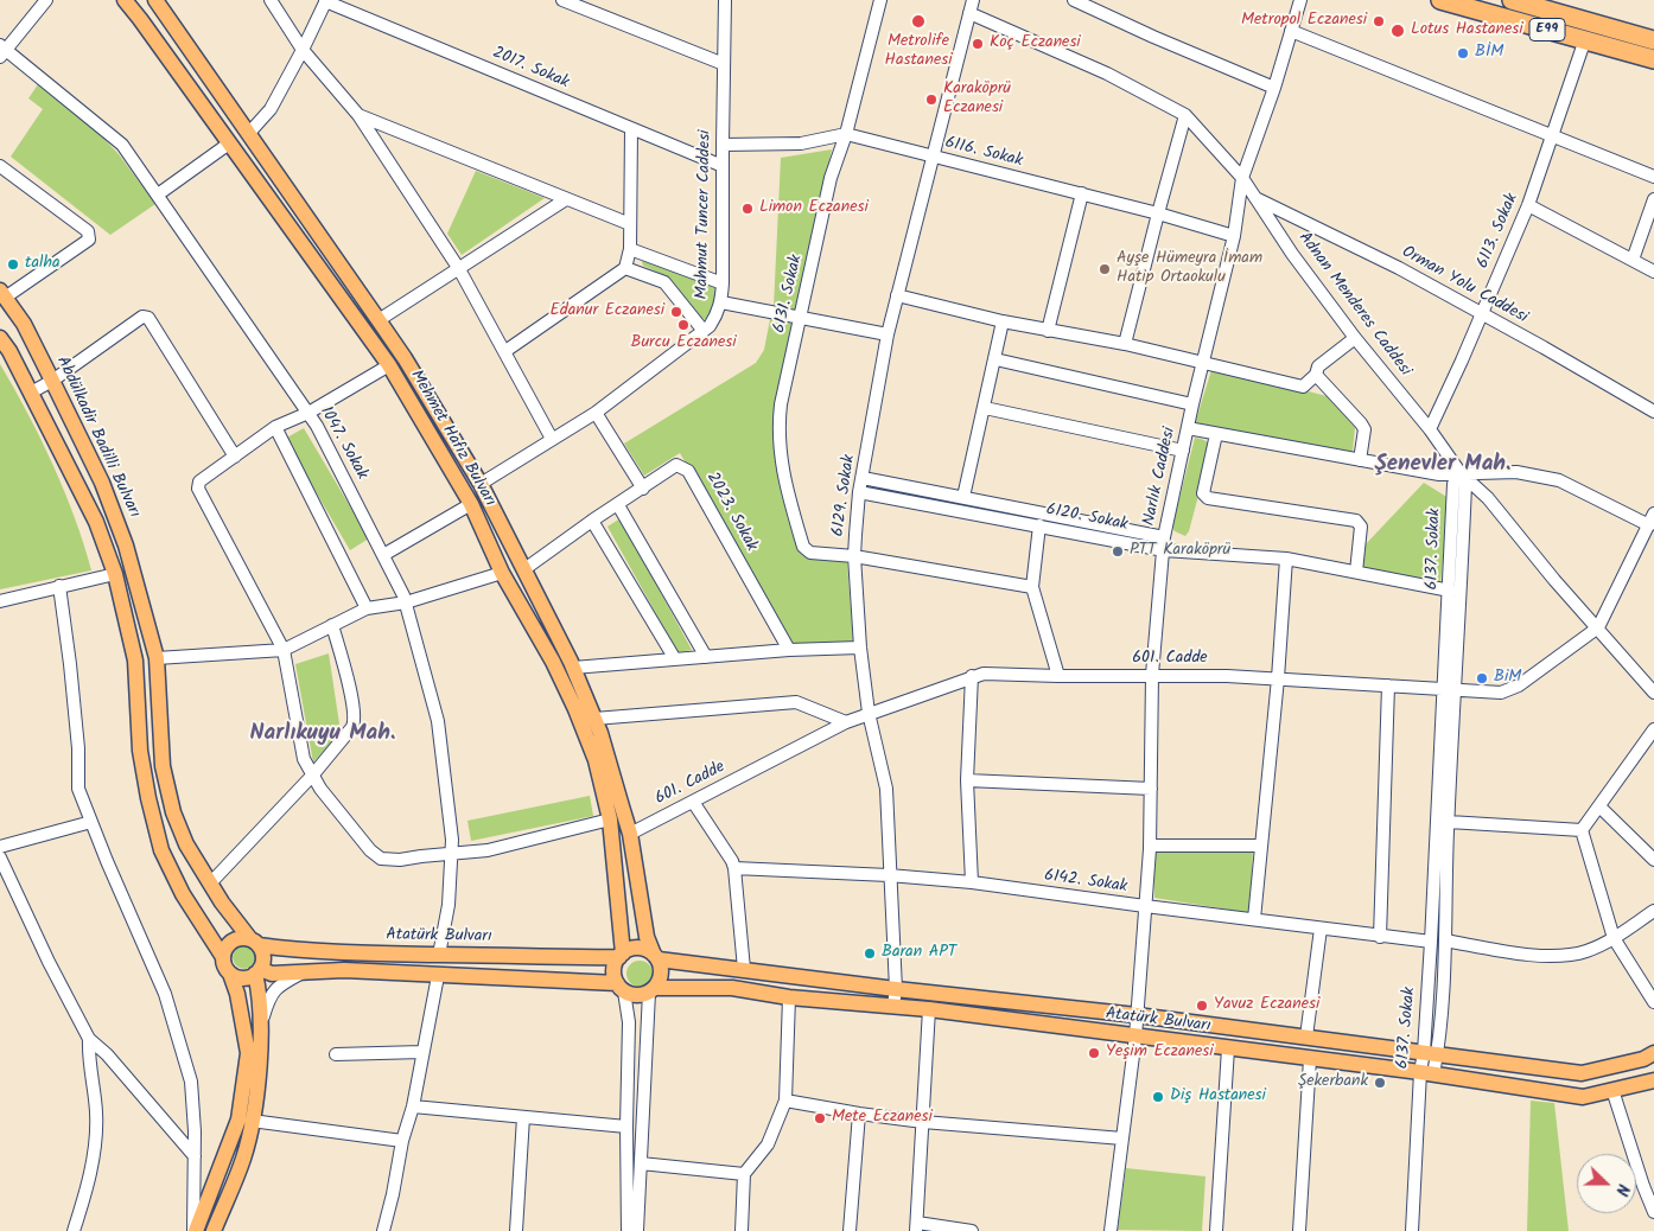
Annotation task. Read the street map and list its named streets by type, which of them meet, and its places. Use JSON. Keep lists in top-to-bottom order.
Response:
{
  "streets": {
    "highway": ["E99"],
    "main road": ["Abdülkadir Badilli Bulvarı", "Mehmet Hafız Bulvarı", "Atatürk Bulvarı"],
    "street": [
      "2017. Sokak",
      "6116. Sokak",
      "Mahmut Tuncer Caddesi",
      "6113. Sokak",
      "Orman Yolu Caddesi",
      "6131. Sokak",
      "Adnan Menderes Caddesi",
      "1047. Sokak",
      "Narlık Caddesi",
      "6129. Sokak",
      "2023. Sokak",
      "6120. Sokak",
      "6137. Sokak",
      "601. Cadde",
      "6142. Sokak"
    ]
  },
  "crossings": [
    ["E99", "6113. Sokak"],
    ["2017. Sokak", "Mahmut Tuncer Caddesi"],
    ["6116. Sokak", "Mahmut Tuncer Caddesi"],
    ["6116. Sokak", "6131. Sokak"],
    ["6116. Sokak", "Narlık Caddesi"],
    ["6116. Sokak", "6129. Sokak"],
    ["Mahmut Tuncer Caddesi", "Mehmet Hafız Bulvarı"],
    ["6113. Sokak", "Orman Yolu Caddesi"],
    ["6113. Sokak", "Adnan Menderes Caddesi"],
    ["Orman Yolu Caddesi", "Adnan Menderes Caddesi"],
    ["6131. Sokak", "6129. Sokak"],
    ["Adnan Menderes Caddesi", "Narlık Caddesi"],
    ["Adnan Menderes Caddesi", "6129. Sokak"],
    ["Adnan Menderes Caddesi", "6137. Sokak"],
    ["Adnan Menderes Caddesi", "601. Cadde"],
    ["Abdülkadir Badilli Bulvarı", "Atatürk Bulvarı"],
    ["Mehmet Hafız Bulvarı", "2023. Sokak"],
    ["Mehmet Hafız Bulvarı", "601. Cadde"],
    ["Mehmet Hafız Bulvarı", "Atatürk Bulvarı"],
    ["1047. Sokak", "Atatürk Bulvarı"],
    ["Narlık Caddesi", "6120. Sokak"],
    ["Narlık Caddesi", "601. Cadde"],
    ["Narlık Caddesi", "6142. Sokak"],
    ["Narlık Caddesi", "Atatürk Bulvarı"],
    ["6129. Sokak", "6120. Sokak"],
    ["6129. Sokak", "601. Cadde"],
    ["6129. Sokak", "6142. Sokak"],
    ["6129. Sokak", "Atatürk Bulvarı"],
    ["6120. Sokak", "6137. Sokak"],
    ["6137. Sokak", "601. Cadde"],
    ["6137. Sokak", "6142. Sokak"],
    ["6137. Sokak", "Atatürk Bulvarı"]
  ],
  "districts": ["Şenevler Mah.", "Narlıkuyu Mah."],
  "places": [
    "Metrolife Hastanesi",
    "Metropol Eczanesi",
    "Lotus Hastanesi",
    "Koç Eczanesi",
    "BİM",
    "Karaköprü Eczanesi",
    "Limon Eczanesi",
    "talha",
    "Ayşe Hümeyra İmam Hatip Ortaokulu",
    "Edanur Eczanesi",
    "Burcu Eczanesi",
    "PTT Karaköprü",
    "BiM",
    "Baran APT",
    "Yavuz Eczanesi",
    "Yeşim Eczanesi",
    "Şekerbank",
    "Diş Hastanesi",
    "Mete Eczanesi"
  ],
  "north": "right"
}
